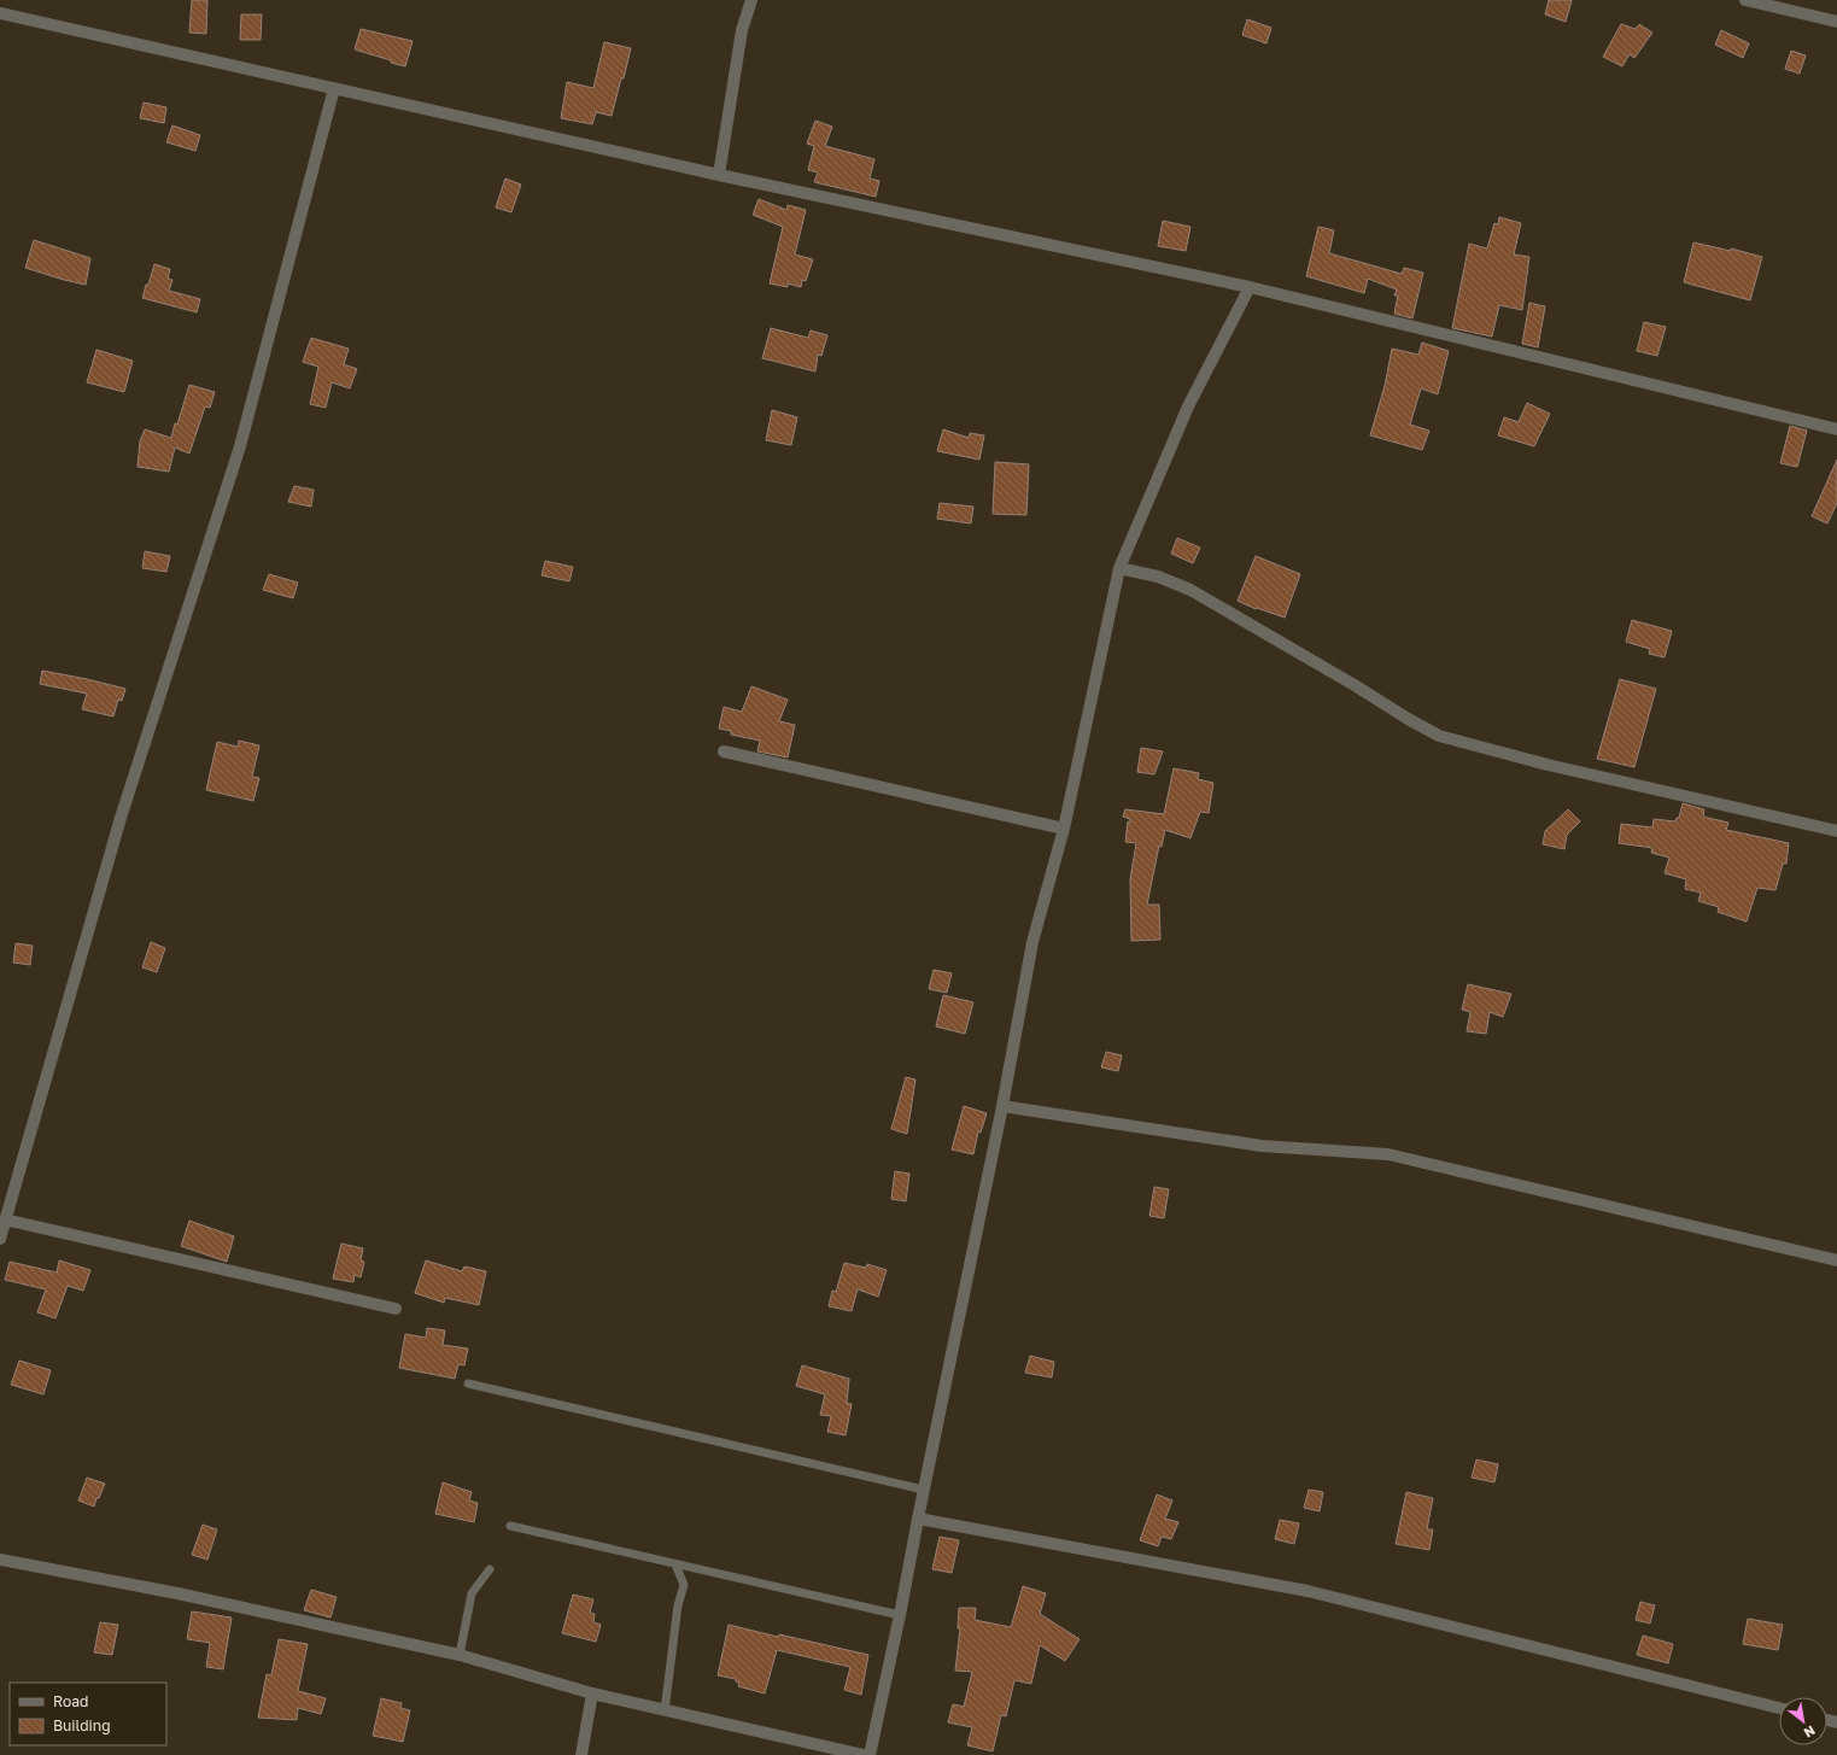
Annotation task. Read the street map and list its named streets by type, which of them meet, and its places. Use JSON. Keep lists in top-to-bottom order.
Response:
{
  "legend": ["Road", "Building"],
  "north": "bottom right"
}
